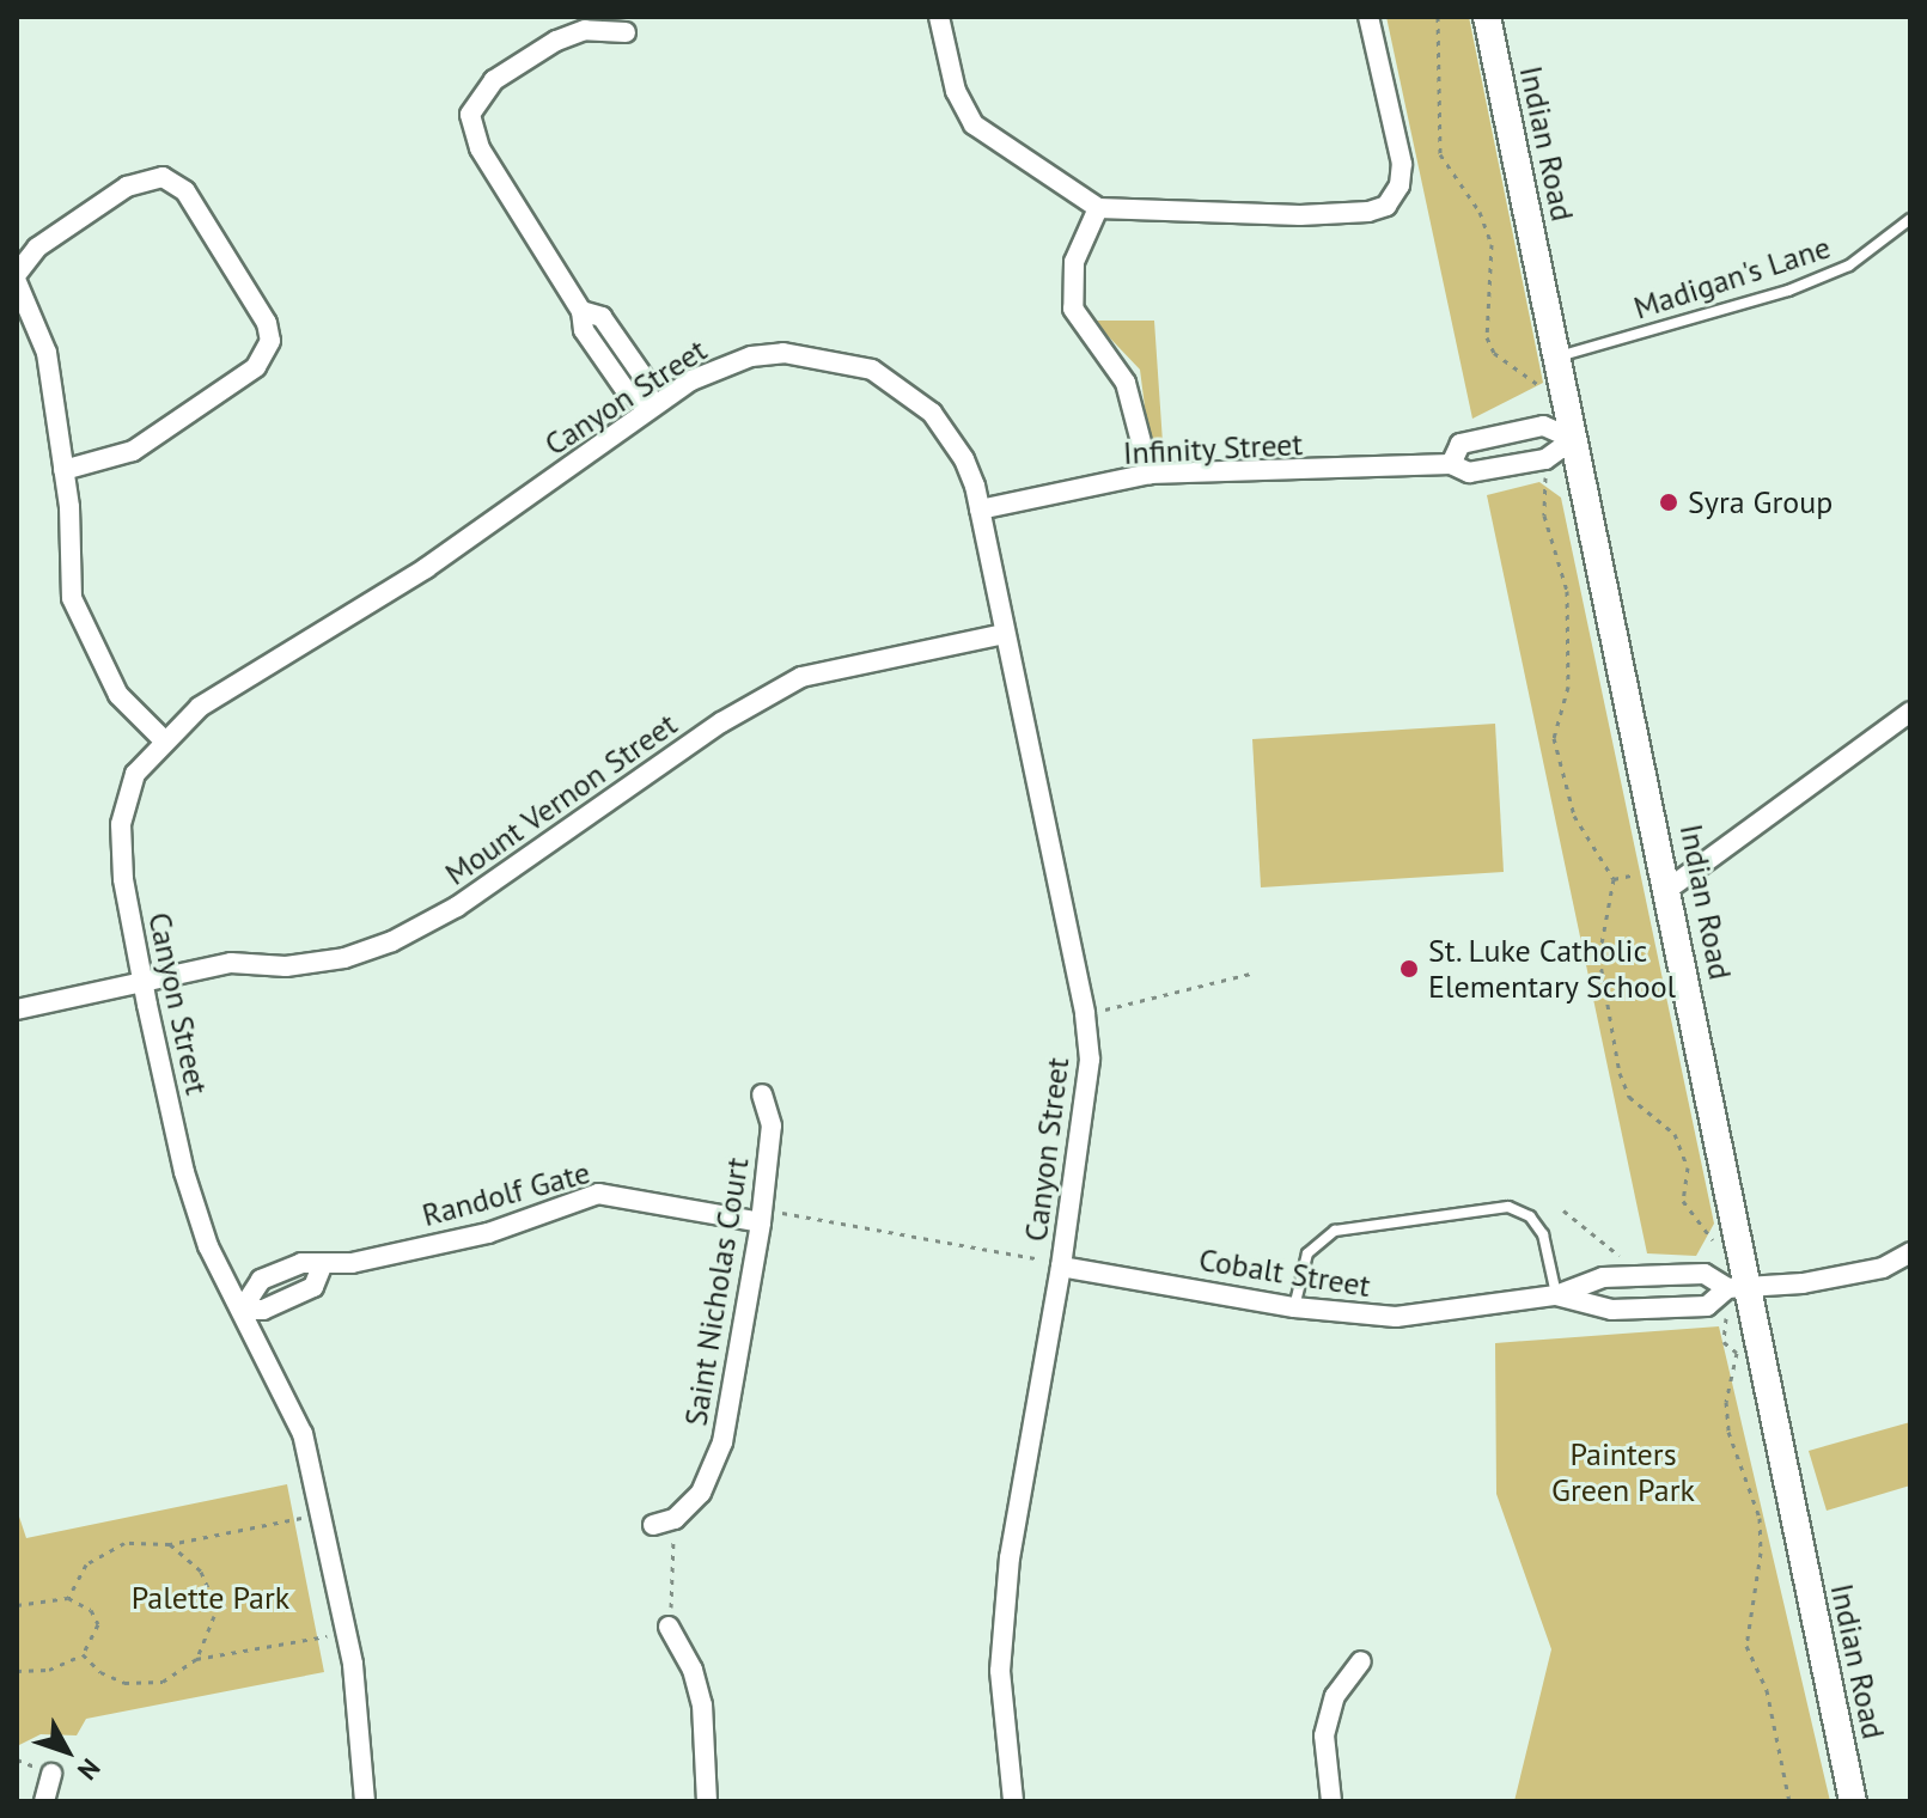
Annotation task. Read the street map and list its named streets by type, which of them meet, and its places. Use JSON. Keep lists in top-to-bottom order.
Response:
{
  "streets": {
    "street": [
      "Indian Road",
      "Canyon Street",
      "Infinity Street",
      "Mount Vernon Street",
      "Randolf Gate",
      "Cobalt Street",
      "Saint Nicholas Court"
    ],
    "lane": ["Madigan's Lane"]
  },
  "crossings": [
    ["Indian Road", "Madigan's Lane"],
    ["Indian Road", "Infinity Street"],
    ["Indian Road", "Cobalt Street"],
    ["Canyon Street", "Infinity Street"],
    ["Canyon Street", "Mount Vernon Street"],
    ["Canyon Street", "Randolf Gate"],
    ["Canyon Street", "Cobalt Street"],
    ["Randolf Gate", "Saint Nicholas Court"]
  ],
  "parks": ["Painters Green Park", "Palette Park"],
  "places": ["Syra Group", "St. Luke Catholic Elementary School"],
  "north": "bottom right"
}
